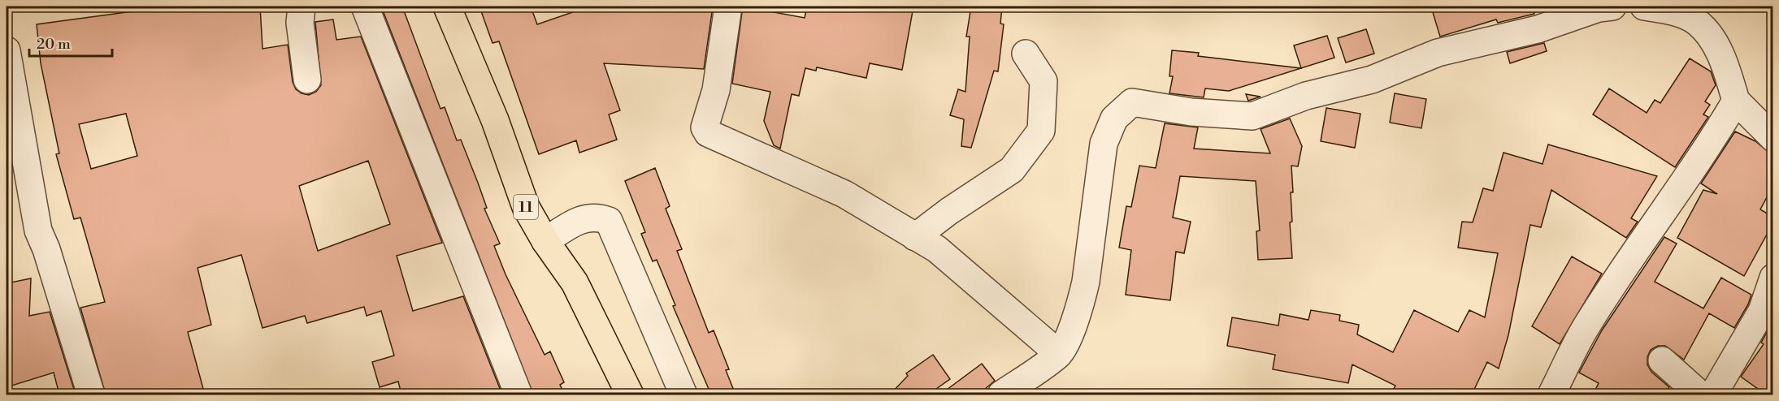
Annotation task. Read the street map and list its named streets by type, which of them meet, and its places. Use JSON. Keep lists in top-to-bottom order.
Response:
{
  "streets": {
    "highway": ["11"]
  },
  "scale_bar": "20 m"
}
